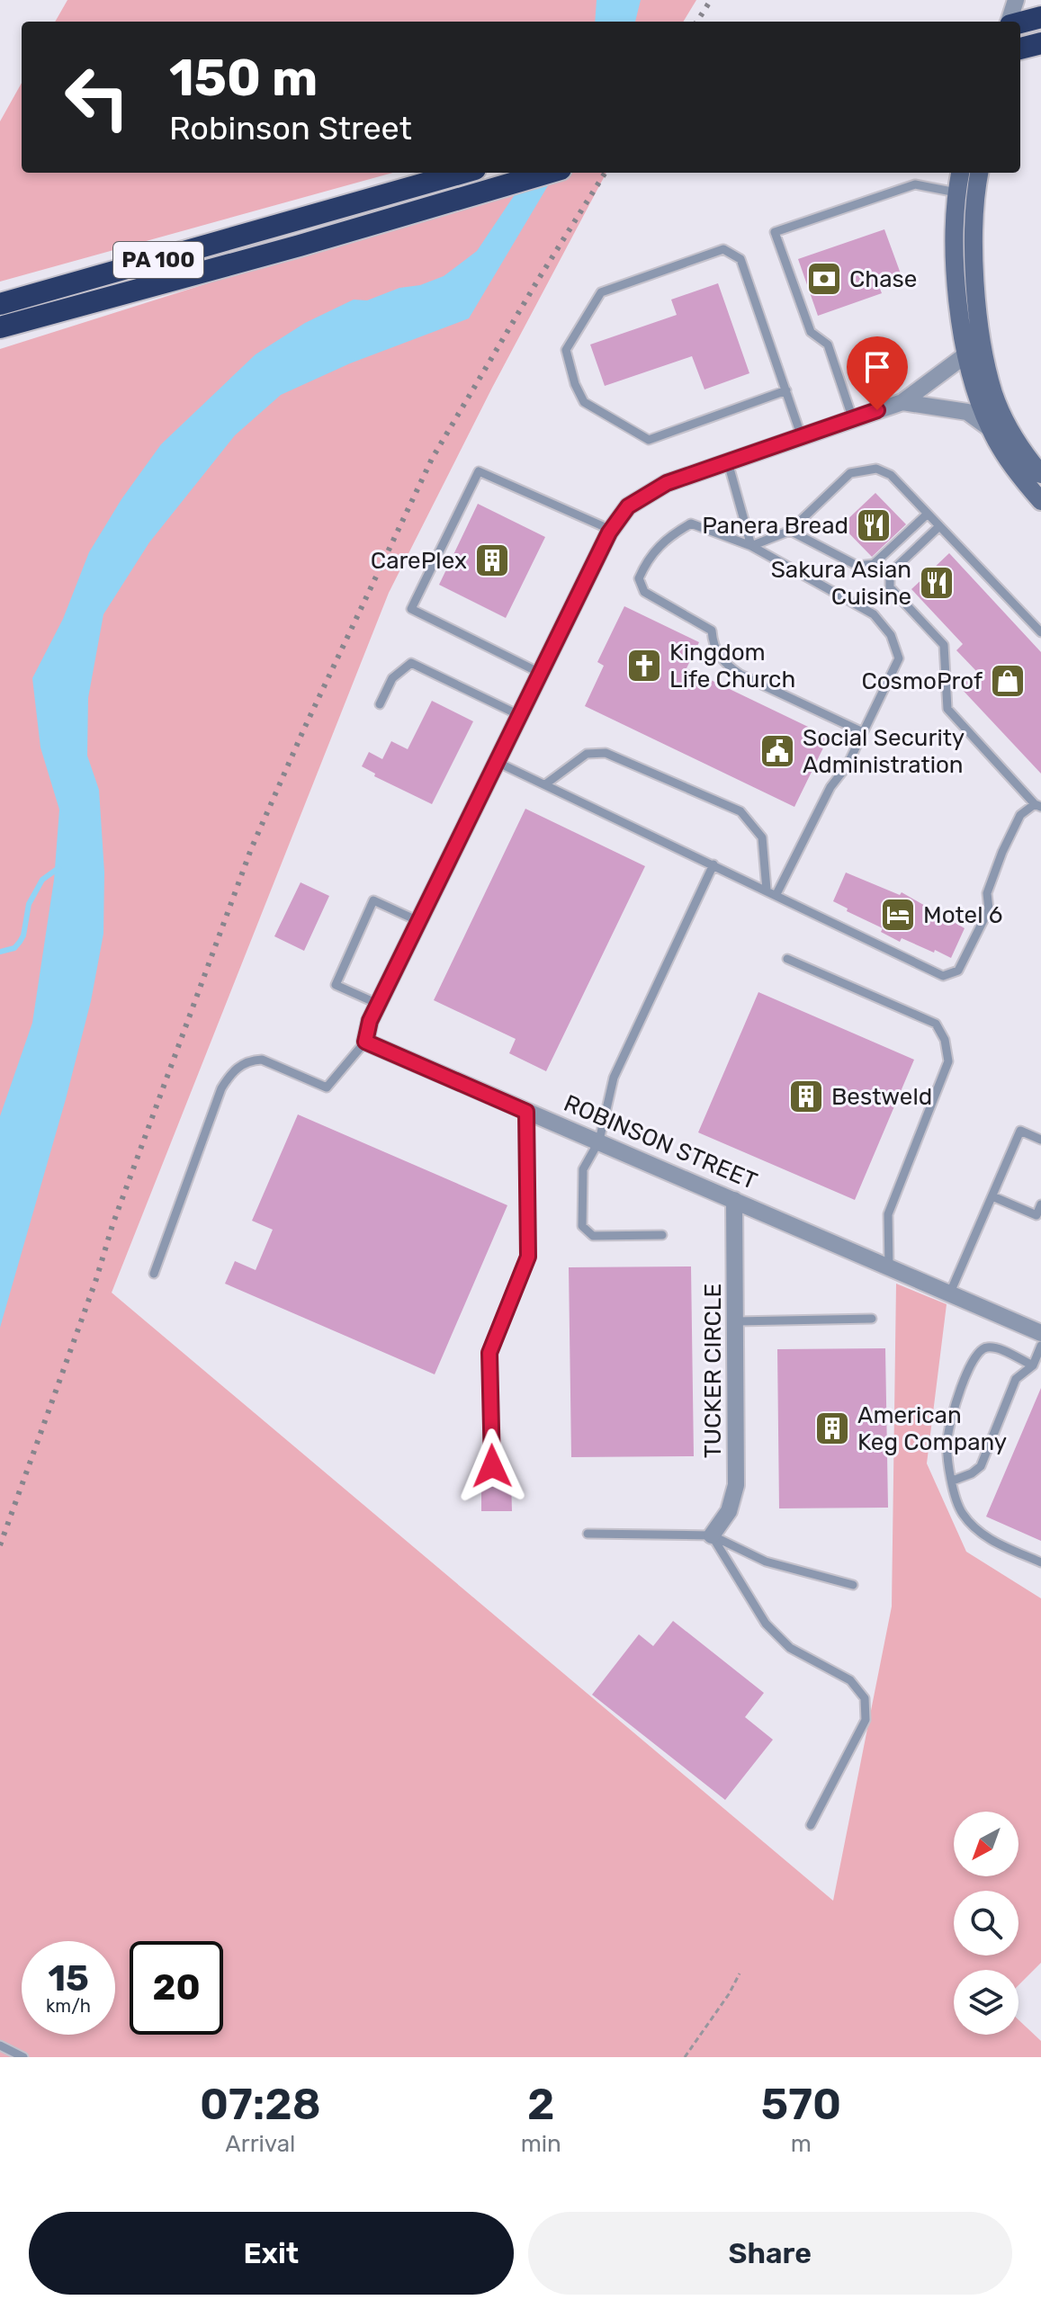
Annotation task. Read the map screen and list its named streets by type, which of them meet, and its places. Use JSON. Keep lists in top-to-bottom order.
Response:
{
  "streets": {
    "highway": ["PA 100"],
    "street": ["ROBINSON STREET", "TUCKER CIRCLE"]
  },
  "crossings": [
    ["ROBINSON STREET", "TUCKER CIRCLE"]
  ],
  "places": {
    "bank": ["Chase"],
    "restaurant": ["Panera Bread", "Sakura Asian Cuisine"],
    "building": ["CarePlex", "Bestweld", "American Keg Company"],
    "church": ["Kingdom Life Church"],
    "shop": ["CosmoProf"],
    "public building": ["Social Security Administration"],
    "hotel": ["Motel 6"]
  },
  "north": "bottom left",
  "page": {
    "turn": ["150 m", "Robinson Street"],
    "speed": "15 km/h",
    "limit": "20",
    "eta": [
      "07:28",
      "Arrival",
      "2",
      "min",
      "570",
      "m"
    ],
    "buttons": ["Exit", "Share"]
  }
}
